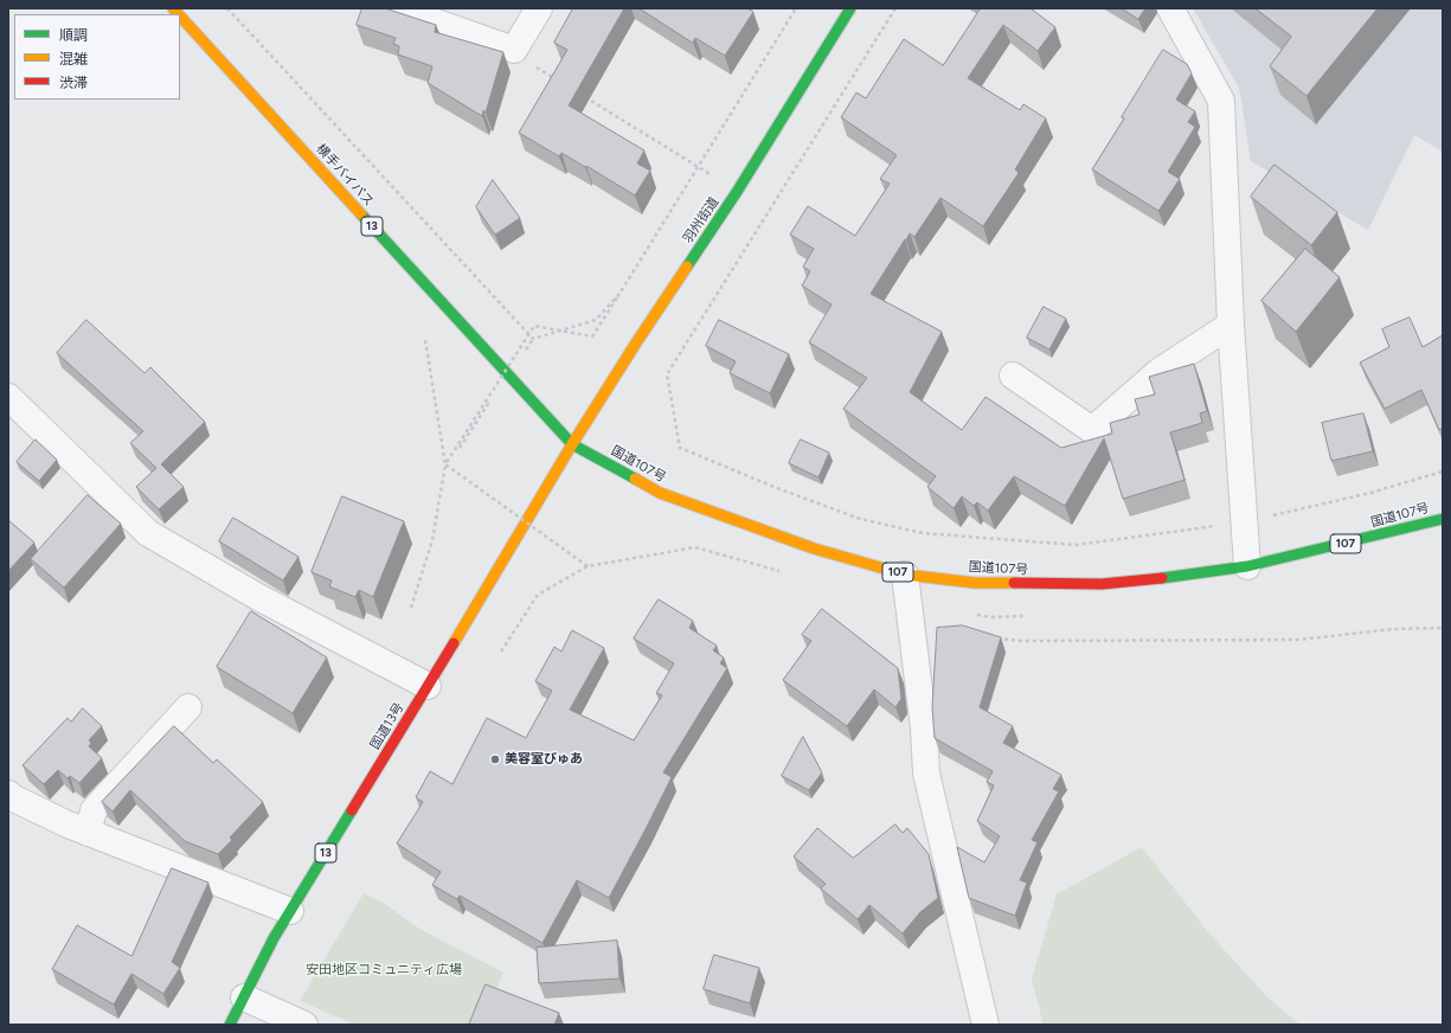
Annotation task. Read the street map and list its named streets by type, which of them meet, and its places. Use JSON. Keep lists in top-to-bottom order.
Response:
{
  "streets": {
    "main road": [
      "横手バイパス",
      "羽州街道",
      "13",
      "国道107号",
      "107",
      "国道13号"
    ]
  },
  "crossings": [
    ["横手バイパス", "羽州街道"],
    ["横手バイパス", "国道107号"],
    ["横手バイパス", "国道13号"],
    ["羽州街道", "国道107号"],
    ["羽州街道", "国道13号"],
    ["国道107号", "国道13号"]
  ],
  "parks": ["安田地区コミュニティ広場"],
  "places": ["美容室ぴゅあ"],
  "legend": ["順調", "混雑", "渋滞"]
}
